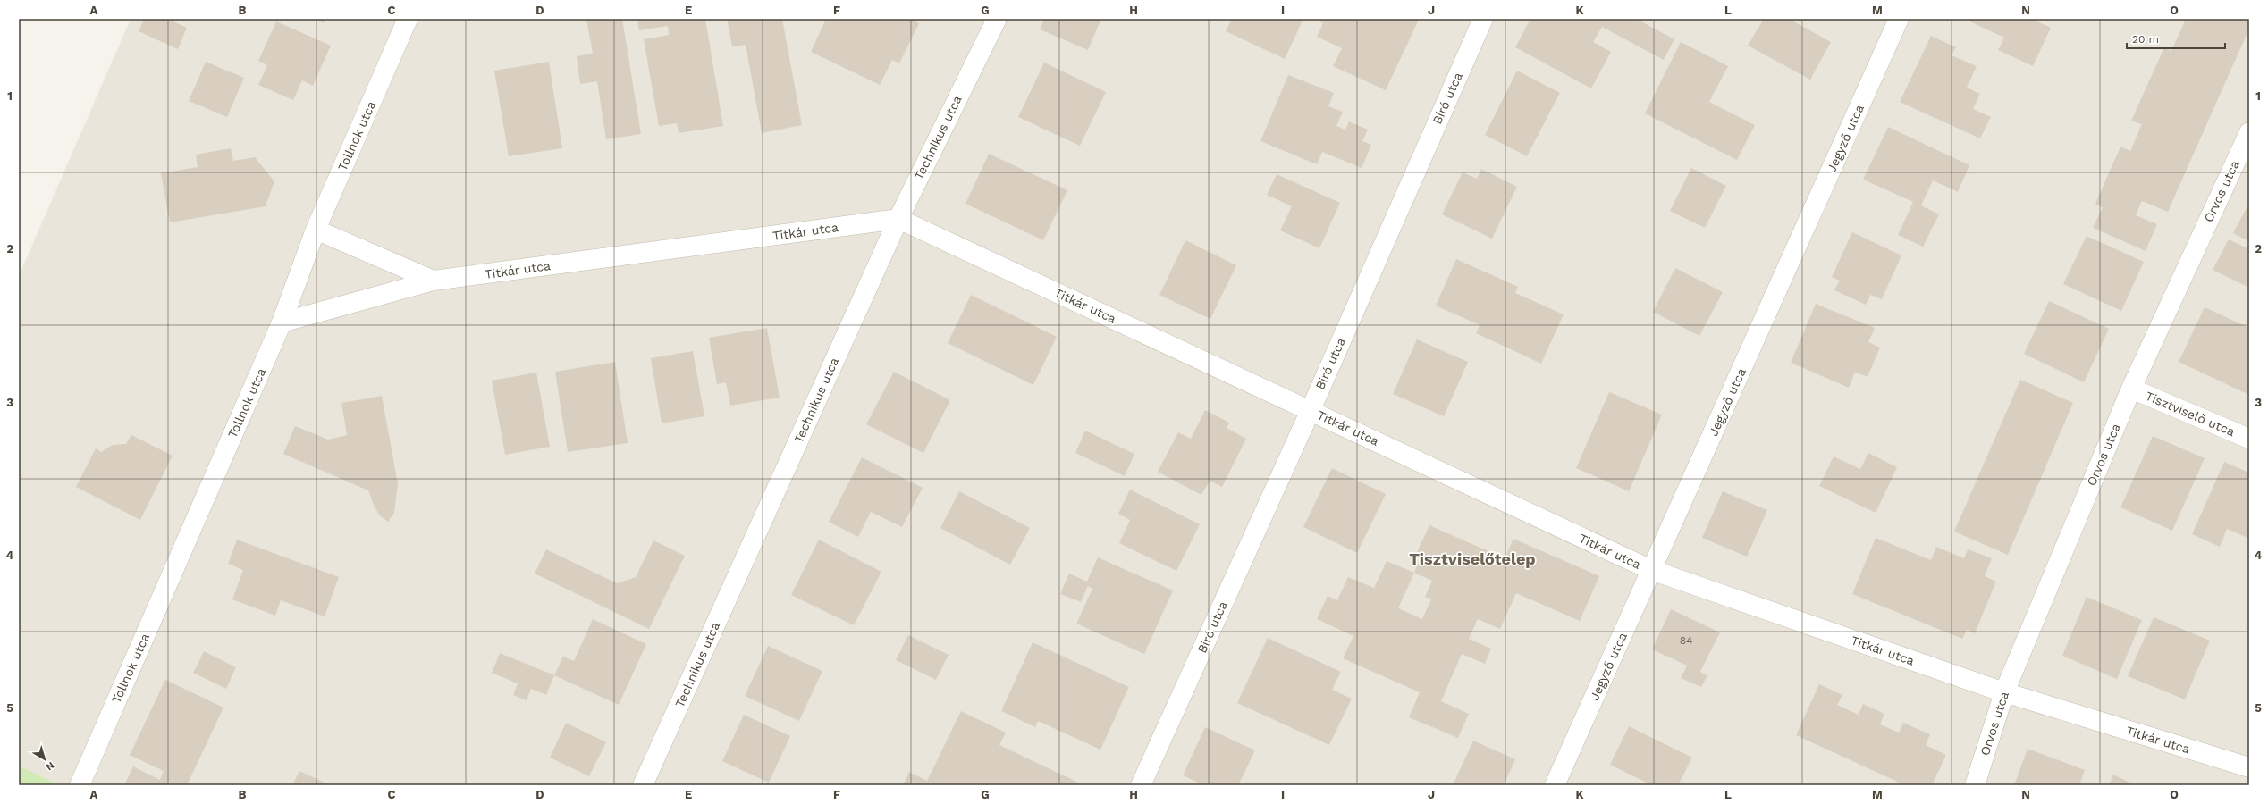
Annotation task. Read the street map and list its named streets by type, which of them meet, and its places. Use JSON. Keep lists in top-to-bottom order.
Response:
{
  "streets": {
    "street": [
      "Bíró utca",
      "Tollnok utca",
      "Technikus utca",
      "Jegyző utca",
      "Orvos utca",
      "Titkár utca",
      "Tisztviselő utca"
    ]
  },
  "crossings": [
    ["Bíró utca", "Titkár utca"],
    ["Tollnok utca", "Titkár utca"],
    ["Technikus utca", "Titkár utca"],
    ["Jegyző utca", "Titkár utca"],
    ["Orvos utca", "Titkár utca"],
    ["Orvos utca", "Tisztviselő utca"]
  ],
  "districts": ["Tisztviselőtelep"],
  "house_numbers": ["84"],
  "scale_bar": "20 m",
  "north": "bottom right",
  "grid": {
    "columns": [
      "A",
      "B",
      "C",
      "D",
      "E",
      "F",
      "G",
      "H",
      "I",
      "J",
      "K",
      "L",
      "M",
      "N",
      "O"
    ],
    "rows": [
      "1",
      "2",
      "3",
      "4",
      "5"
    ]
  }
}
